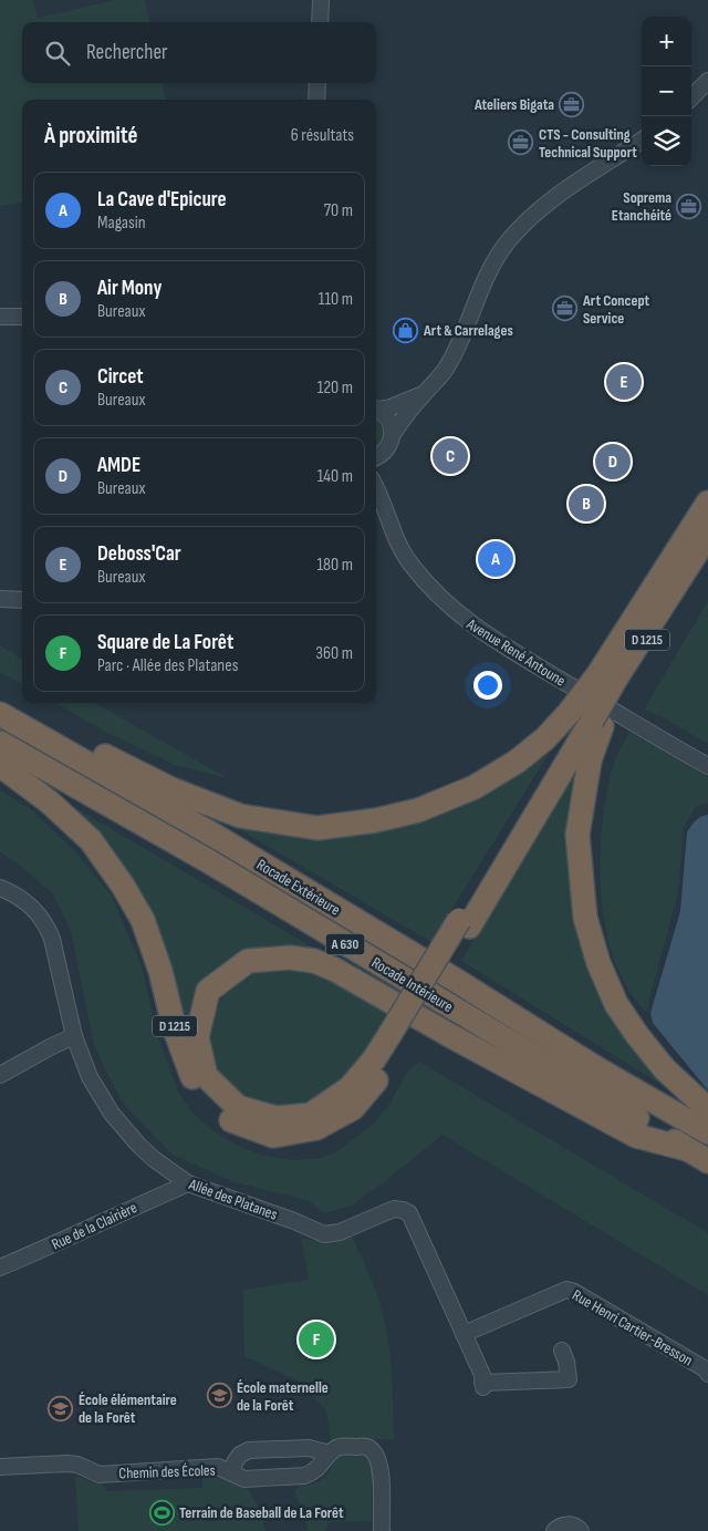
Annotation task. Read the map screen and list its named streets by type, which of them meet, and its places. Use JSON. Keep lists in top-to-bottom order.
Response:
{
  "streets": {
    "highway": [
      "D 1215",
      "Rocade Extérieure",
      "A 630",
      "Rocade Intérieure"
    ],
    "street": [
      "Avenue René Antoune",
      "Allée des Platanes",
      "Rue de la Clairière",
      "Rue Henri Cartier-Bresson",
      "Chemin des Écoles"
    ]
  },
  "crossings": [
    ["Allée des Platanes", "Rue de la Clairière"],
    ["Allée des Platanes", "Rue Henri Cartier-Bresson"]
  ],
  "places": {
    "office": [
      "Ateliers Bigata",
      "CTS - Consulting Technical Support",
      "Soprema Etanchéité",
      "Art Concept Service"
    ],
    "shop": ["Art & Carrelages"],
    "school or university": ["École maternelle de la Forêt", "École élémentaire de la Forêt"],
    "sports": ["Terrain de Baseball de La Forêt"]
  },
  "page": {
    "map_buttons": ["+", "−"],
    "search": "Rechercher",
    "heading": ["À proximité", "6 résultats"],
    "list": [
      {
        "mark": "A",
        "name": "La Cave d'Epicure",
        "note": "Magasin",
        "value": "70 m"
      },
      {
        "mark": "B",
        "name": "Air Mony",
        "note": "Bureaux",
        "value": "110 m"
      },
      {
        "mark": "C",
        "name": "Circet",
        "note": "Bureaux",
        "value": "120 m"
      },
      {
        "mark": "D",
        "name": "AMDE",
        "note": "Bureaux",
        "value": "140 m"
      },
      {
        "mark": "E",
        "name": "Deboss'Car",
        "note": "Bureaux",
        "value": "180 m"
      },
      {
        "mark": "F",
        "name": "Square de La Forêt",
        "note": "Parc · Allée des Platanes",
        "value": "360 m"
      }
    ],
    "pins": [
      "E",
      "C",
      "D",
      "B",
      "A",
      "F"
    ]
  }
}
